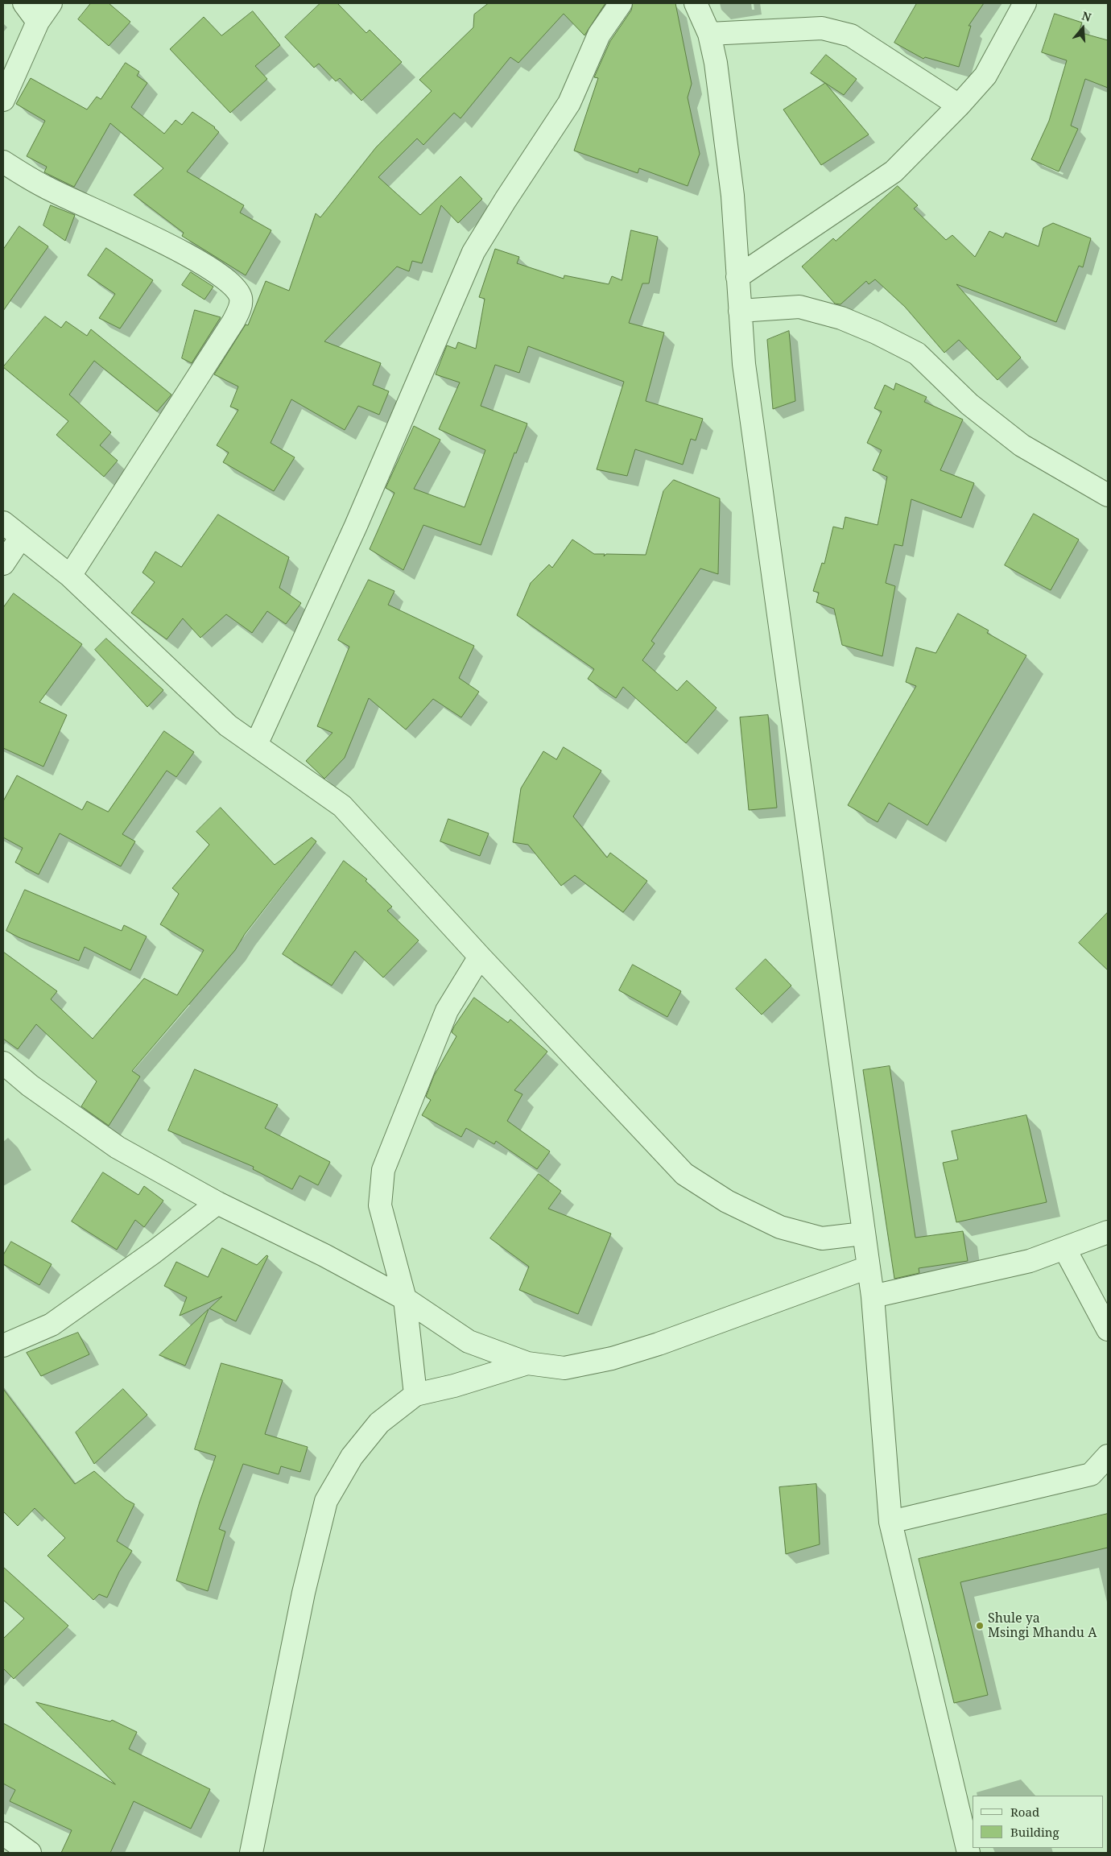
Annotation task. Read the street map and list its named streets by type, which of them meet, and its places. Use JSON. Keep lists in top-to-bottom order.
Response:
{
  "places": ["Shule ya Msingi Mhandu A"],
  "legend": ["Road", "Building"],
  "north": "top"
}
